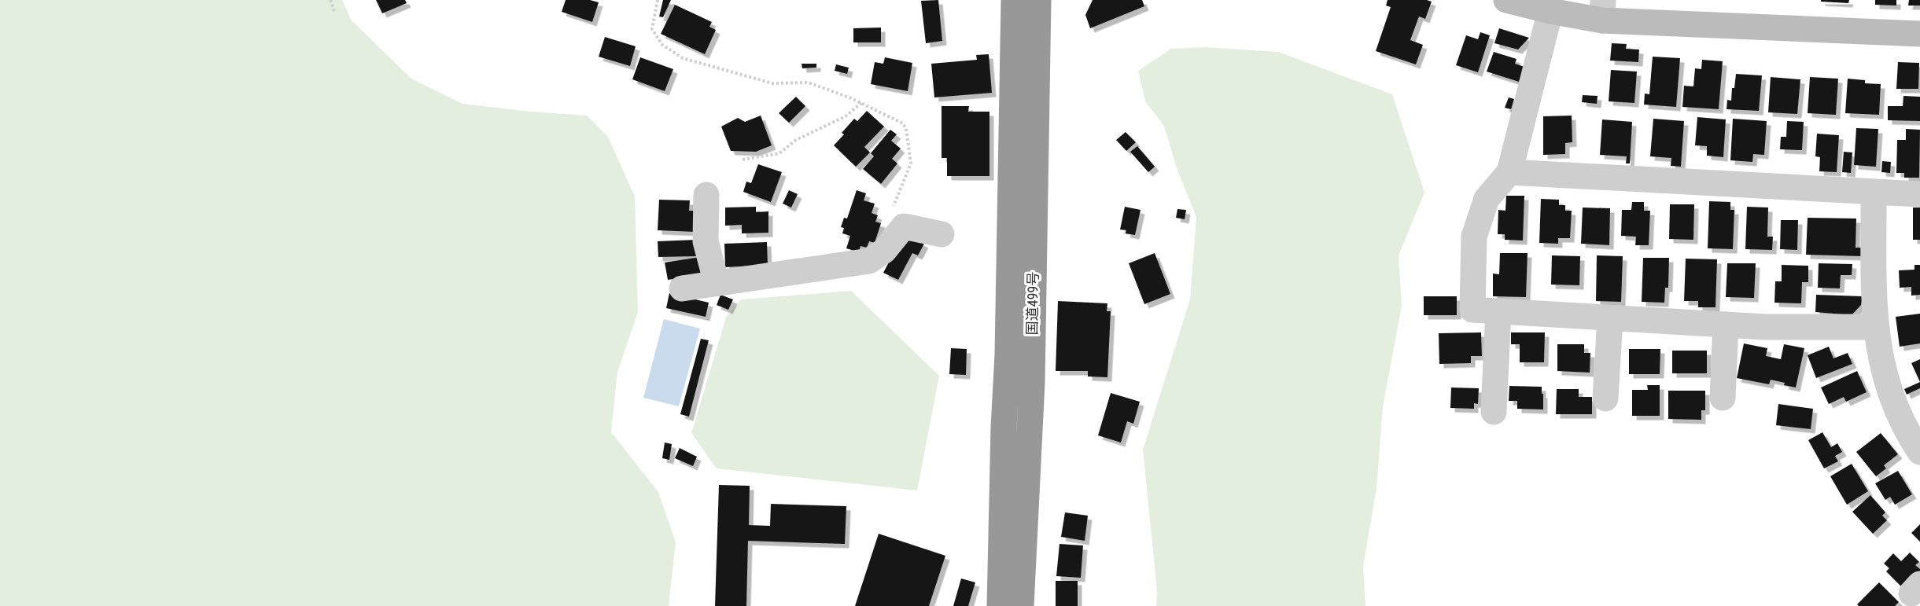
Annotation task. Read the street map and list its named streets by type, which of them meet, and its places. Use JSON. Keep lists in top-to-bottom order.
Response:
{
  "streets": {
    "highway": ["国道499号"]
  }
}
